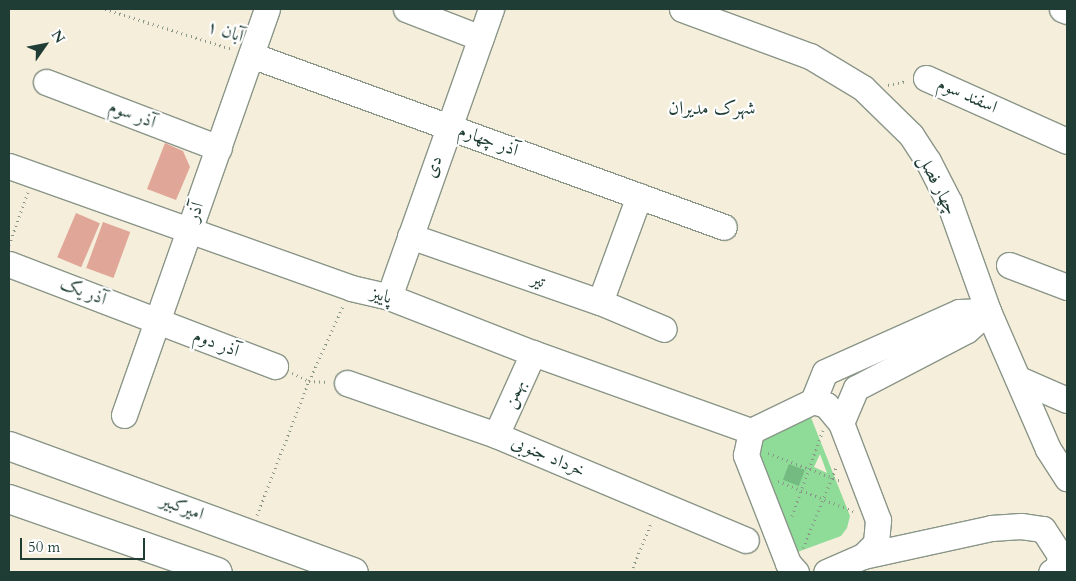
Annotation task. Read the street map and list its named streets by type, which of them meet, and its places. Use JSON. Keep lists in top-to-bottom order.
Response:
{
  "streets": {
    "main road": ["امیرکبیر"],
    "street": [
      "اسفند سوم",
      "آذر سوم",
      "آذر چهارم",
      "دی",
      "چهار فصل",
      "آذر",
      "تیر",
      "آذر یک",
      "پاییز",
      "آذر دوم",
      "بهمن",
      "خرداد جنوبی"
    ],
    "path": ["آبان ۱"]
  },
  "crossings": [
    ["آبان ۱", "آذر چهارم"],
    ["آبان ۱", "آذر"],
    ["اسفند سوم", "چهار فصل"],
    ["آذر سوم", "آذر"],
    ["آذر چهارم", "دی"],
    ["آذر چهارم", "آذر"],
    ["دی", "تیر"],
    ["دی", "پاییز"],
    ["آذر", "آذر یک"],
    ["آذر", "پاییز"],
    ["آذر", "آذر دوم"],
    ["آذر یک", "آذر دوم"],
    ["پاییز", "بهمن"],
    ["بهمن", "خرداد جنوبی"]
  ],
  "districts": ["شهرک مدیران"],
  "scale_bar": "50 m",
  "north": "top right"
}
